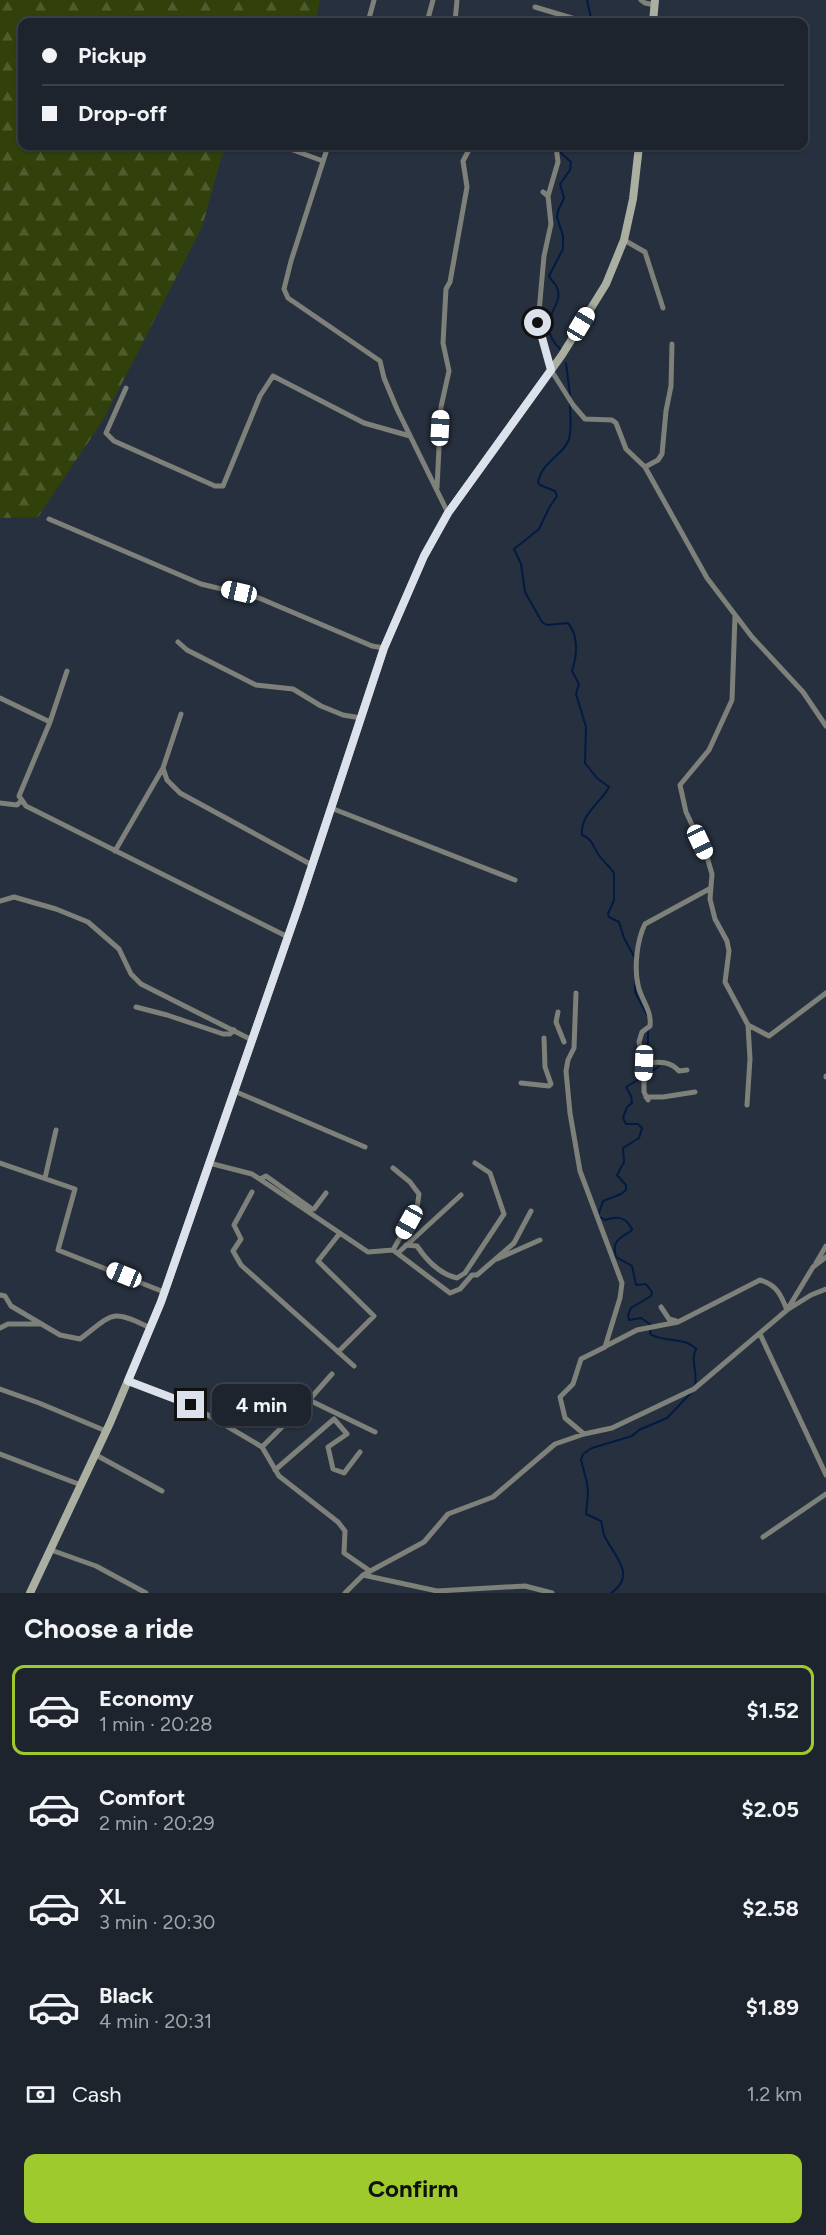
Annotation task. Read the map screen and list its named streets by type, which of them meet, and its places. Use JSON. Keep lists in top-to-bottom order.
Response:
{
  "page": {
    "banner": ["Pickup", "Drop-off"],
    "bubble": "4 min",
    "heading": "Choose a ride",
    "list": [
      {
        "name": "Economy",
        "note": "1 min · 20:28",
        "value": "$1.52"
      },
      {
        "name": "Comfort",
        "note": "2 min · 20:29",
        "value": "$2.05"
      },
      {
        "name": "XL",
        "note": "3 min · 20:30",
        "value": "$2.58"
      },
      {
        "name": "Black",
        "note": "4 min · 20:31",
        "value": "$1.89"
      }
    ],
    "pay": ["Cash", "1.2 km"],
    "buttons": "Confirm"
  }
}
